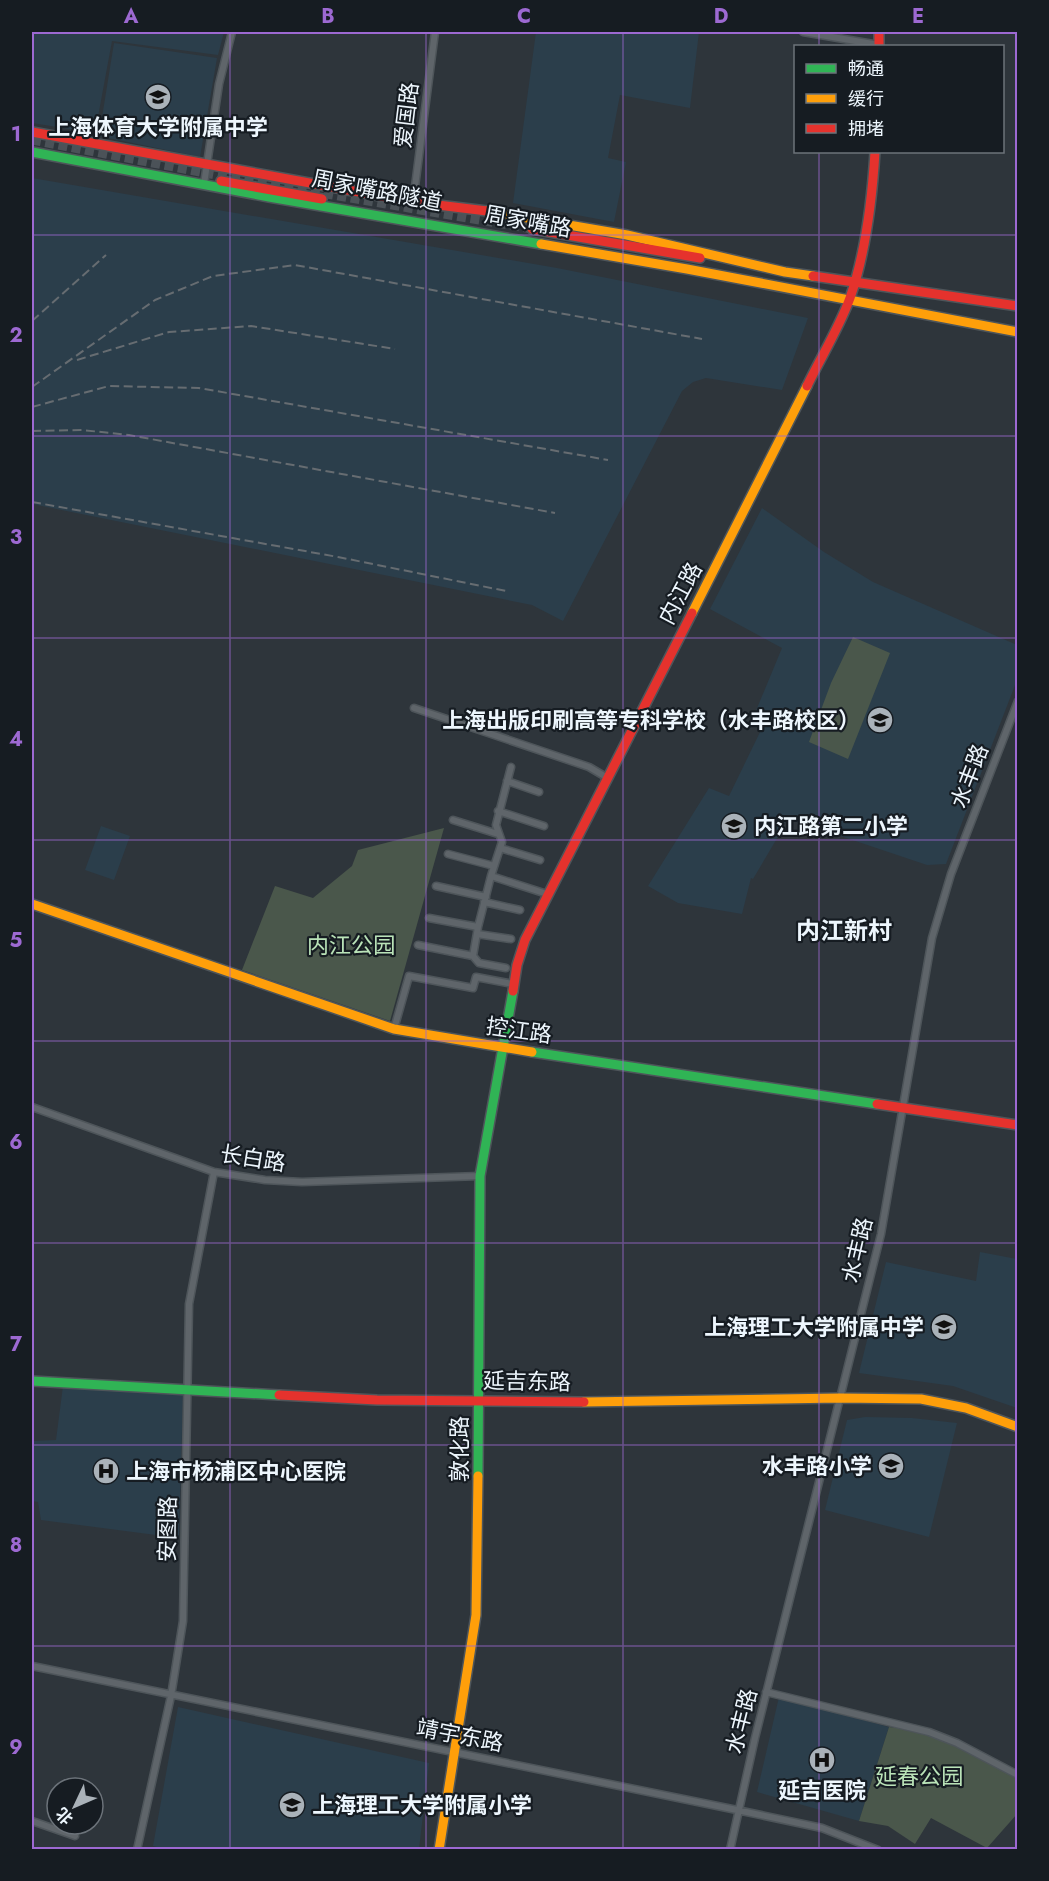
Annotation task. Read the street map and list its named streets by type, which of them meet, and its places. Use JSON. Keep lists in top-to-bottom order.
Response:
{
  "streets": {
    "main road": [
      "周家嘴路隧道",
      "周家嘴路",
      "内江路",
      "控江路",
      "延吉东路",
      "敦化路"
    ],
    "street": [
      "爱国路",
      "水丰路",
      "长白路",
      "安图路",
      "靖宇东路"
    ]
  },
  "crossings": [
    ["爱国路", "周家嘴路"],
    ["周家嘴路隧道", "周家嘴路"],
    ["周家嘴路", "内江路"],
    ["内江路", "控江路"],
    ["内江路", "敦化路"],
    ["水丰路", "控江路"],
    ["水丰路", "延吉东路"],
    ["水丰路", "靖宇东路"],
    ["控江路", "敦化路"],
    ["长白路", "敦化路"],
    ["长白路", "安图路"],
    ["延吉东路", "敦化路"],
    ["延吉东路", "安图路"],
    ["敦化路", "靖宇东路"],
    ["安图路", "靖宇东路"]
  ],
  "districts": ["内江新村"],
  "parks": ["内江公园", "延春公园"],
  "places": {
    "school or university": [
      "上海体育大学附属中学",
      "上海出版印刷高等专科学校（水丰路校区）",
      "内江路第二小学",
      "上海理工大学附属中学",
      "水丰路小学",
      "上海理工大学附属小学"
    ],
    "hospital": ["上海市杨浦区中心医院", "延吉医院"]
  },
  "legend": ["畅通", "缓行", "拥堵"],
  "north": "bottom left",
  "grid": {
    "columns": [
      "A",
      "B",
      "C",
      "D",
      "E"
    ],
    "rows": [
      "1",
      "2",
      "3",
      "4",
      "5",
      "6",
      "7",
      "8",
      "9"
    ]
  }
}
